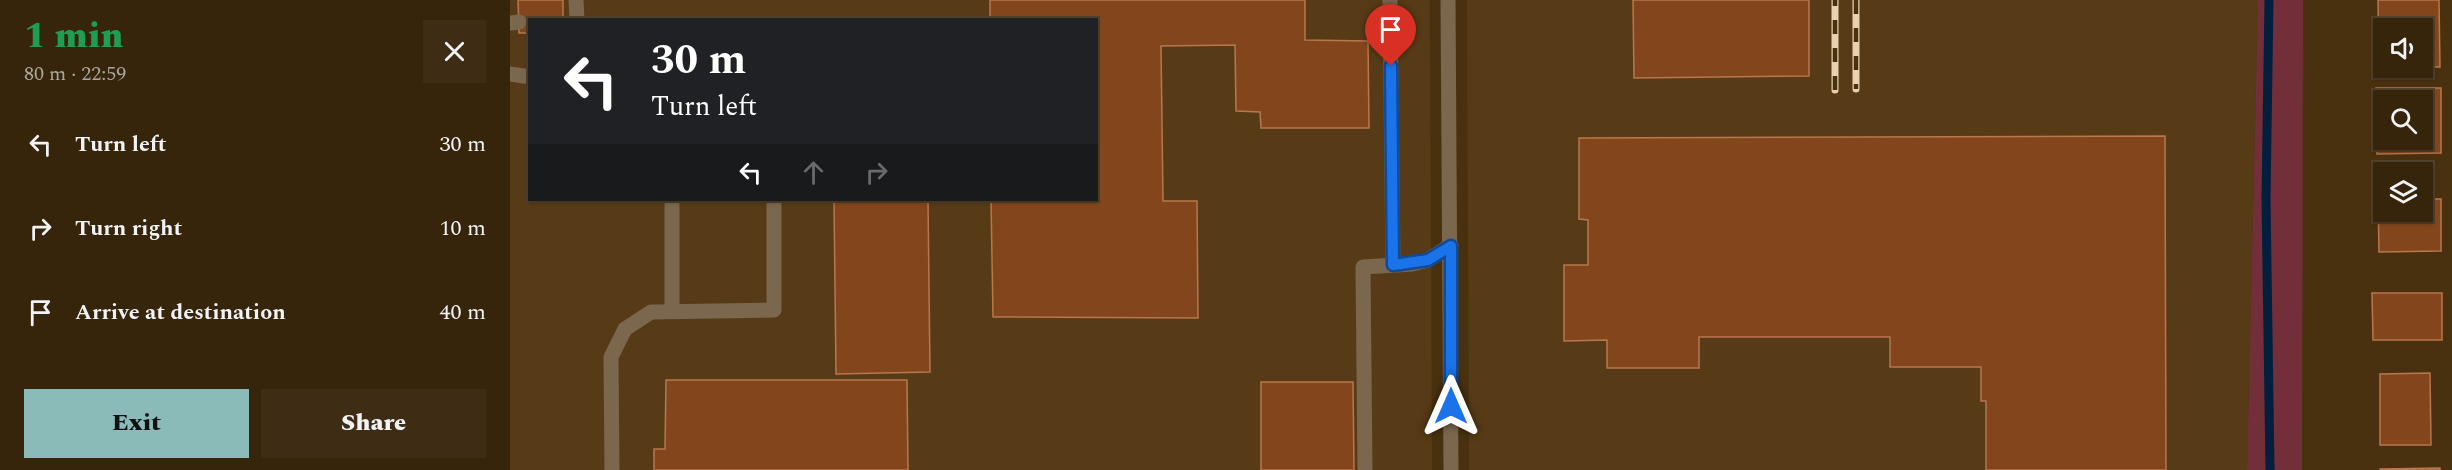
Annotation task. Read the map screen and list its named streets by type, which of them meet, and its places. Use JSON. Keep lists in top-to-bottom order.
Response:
{
  "page": {
    "heading": ["1 min", "80 m · 22:59"],
    "turn": ["30 m", "Turn left"],
    "list": [
      {
        "name": "Turn left",
        "value": "30 m"
      },
      {
        "name": "Turn right",
        "value": "10 m"
      },
      {
        "name": "Arrive at destination",
        "value": "40 m"
      }
    ],
    "buttons": ["Exit", "Share"]
  }
}
